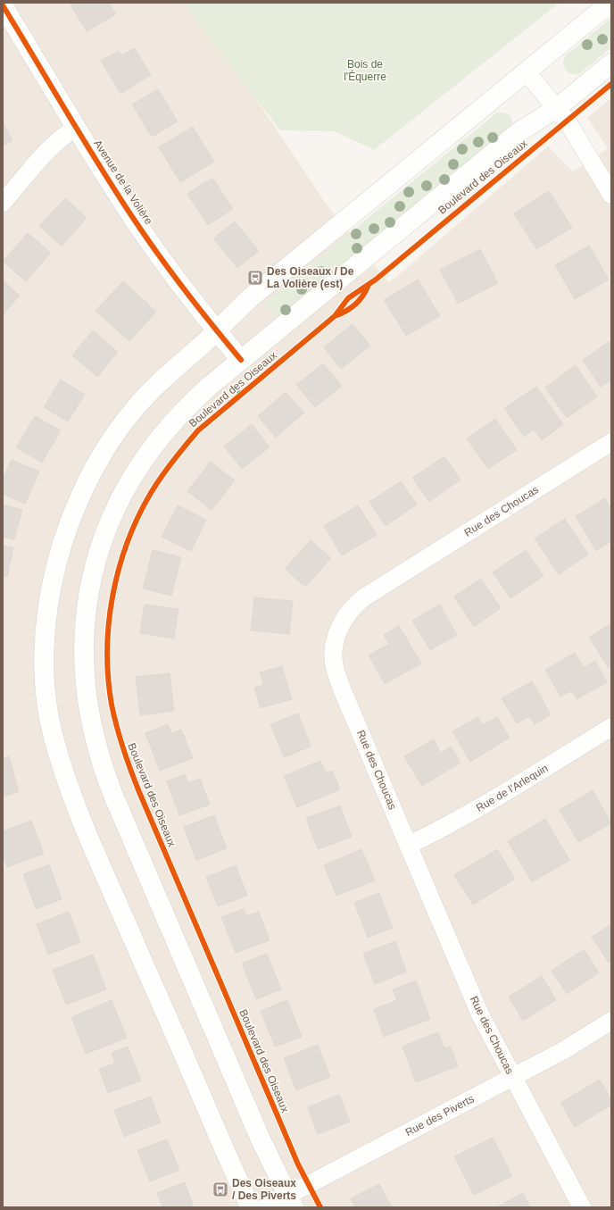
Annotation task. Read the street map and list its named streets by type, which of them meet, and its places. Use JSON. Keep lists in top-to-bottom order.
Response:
{
  "streets": {
    "street": [
      "Boulevard des Oiseaux",
      "Avenue de la Volière",
      "Rue des Choucas",
      "Rue de l'Arlequin",
      "Rue des Piverts"
    ]
  },
  "crossings": [
    ["Boulevard des Oiseaux", "Avenue de la Volière"],
    ["Boulevard des Oiseaux", "Rue des Piverts"],
    ["Rue des Choucas", "Rue de l'Arlequin"],
    ["Rue des Choucas", "Rue des Piverts"]
  ],
  "parks": ["Bois de l'Équerre"],
  "places": {
    "bus stop": ["Des Oiseaux / De La Volière (est)", "Des Oiseaux / Des Piverts"]
  }
}
